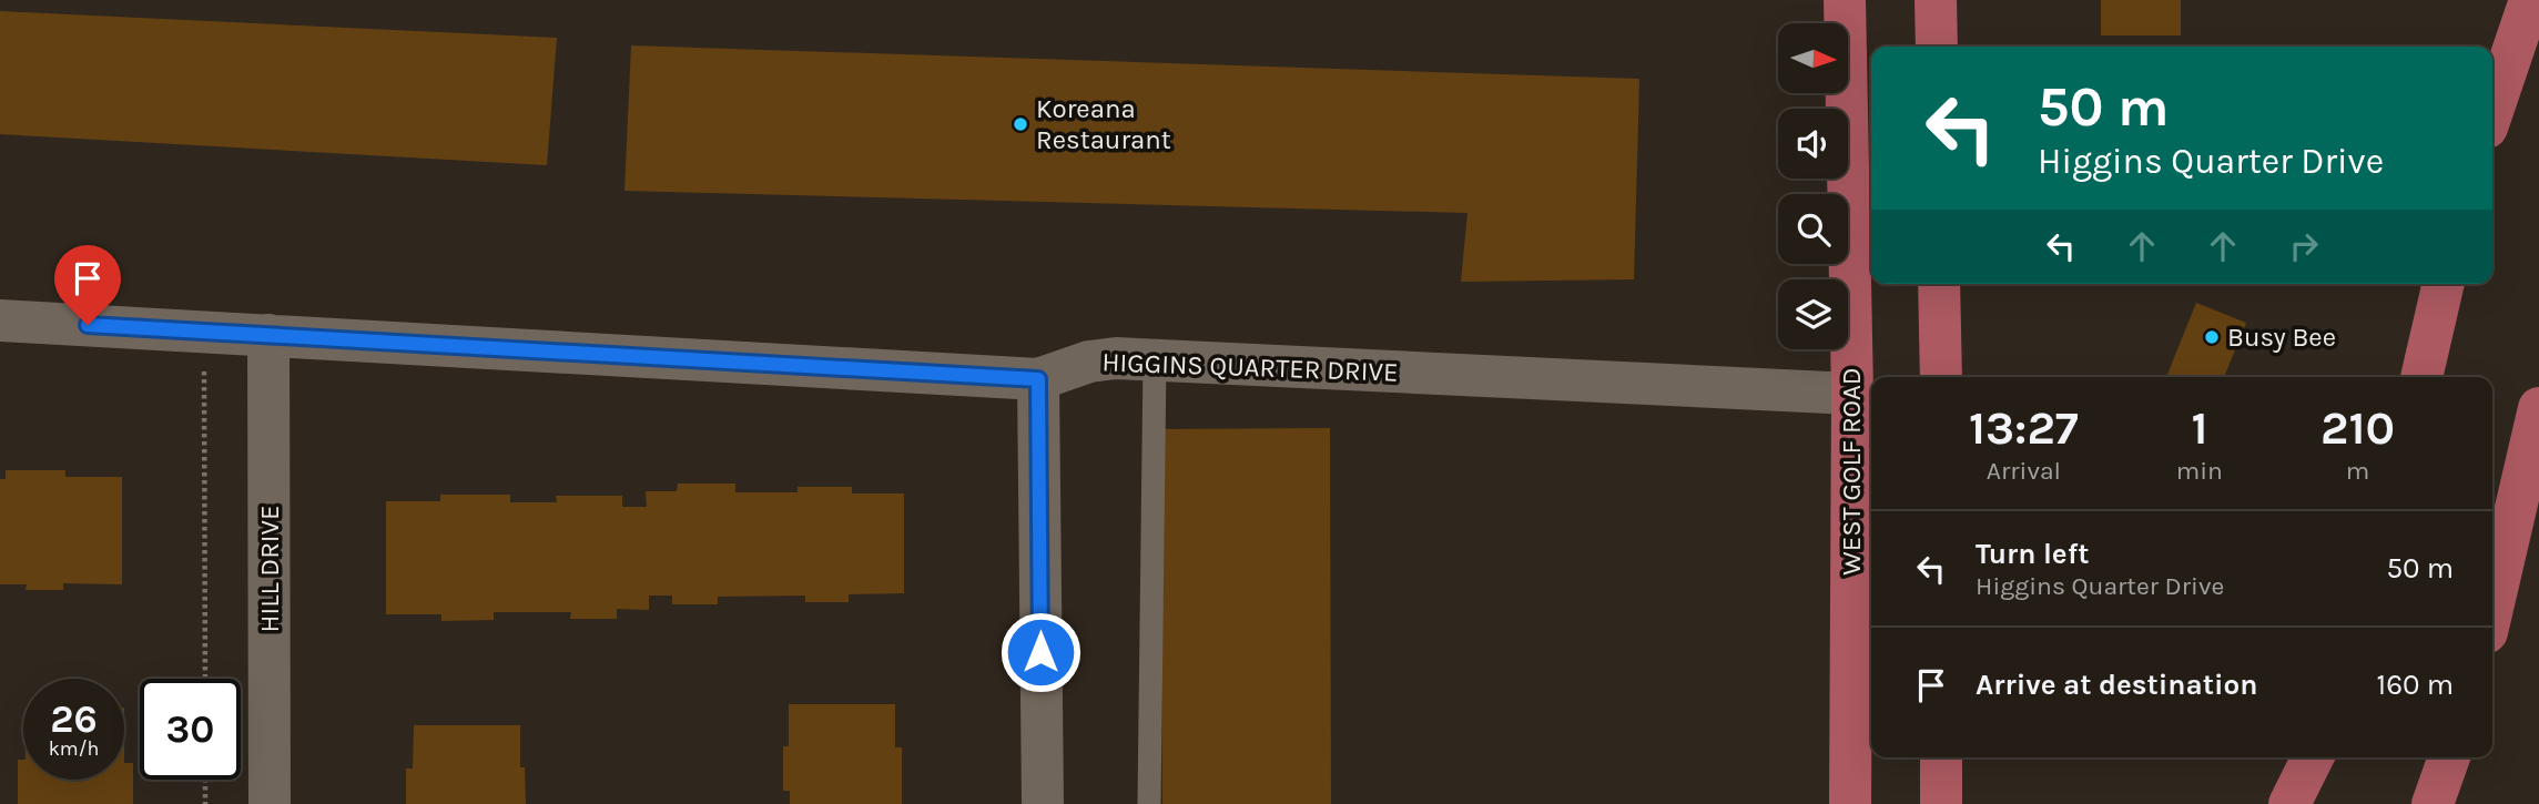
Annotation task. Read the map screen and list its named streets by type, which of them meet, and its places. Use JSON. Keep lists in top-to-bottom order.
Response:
{
  "streets": {
    "main road": ["WEST GOLF ROAD"],
    "street": ["HIGGINS QUARTER DRIVE", "HILL DRIVE"]
  },
  "crossings": [
    ["HIGGINS QUARTER DRIVE", "WEST GOLF ROAD"],
    ["HIGGINS QUARTER DRIVE", "HILL DRIVE"]
  ],
  "places": ["Koreana Restaurant", "Busy Bee"],
  "north": "right",
  "page": {
    "turn": ["50 m", "Higgins Quarter Drive"],
    "eta": [
      "13:27",
      "Arrival",
      "1",
      "min",
      "210",
      "m"
    ],
    "list": [
      {
        "name": "Turn left",
        "note": "Higgins Quarter Drive",
        "value": "50 m"
      },
      {
        "name": "Arrive at destination",
        "value": "160 m"
      }
    ],
    "speed": "26 km/h",
    "limit": "30"
  }
}
